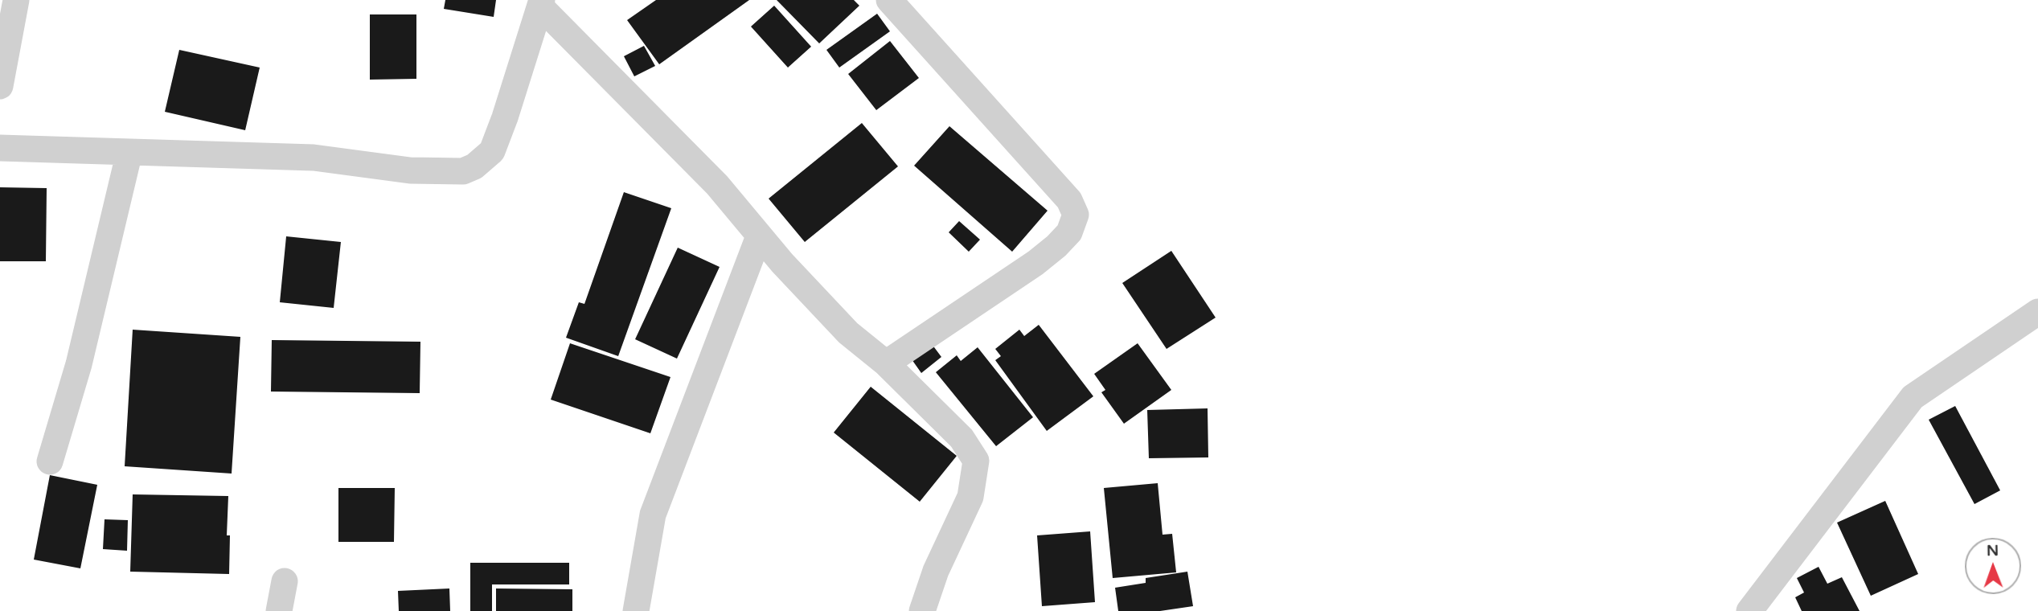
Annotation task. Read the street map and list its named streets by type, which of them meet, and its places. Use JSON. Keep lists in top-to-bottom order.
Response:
{
  "north": "top"
}
